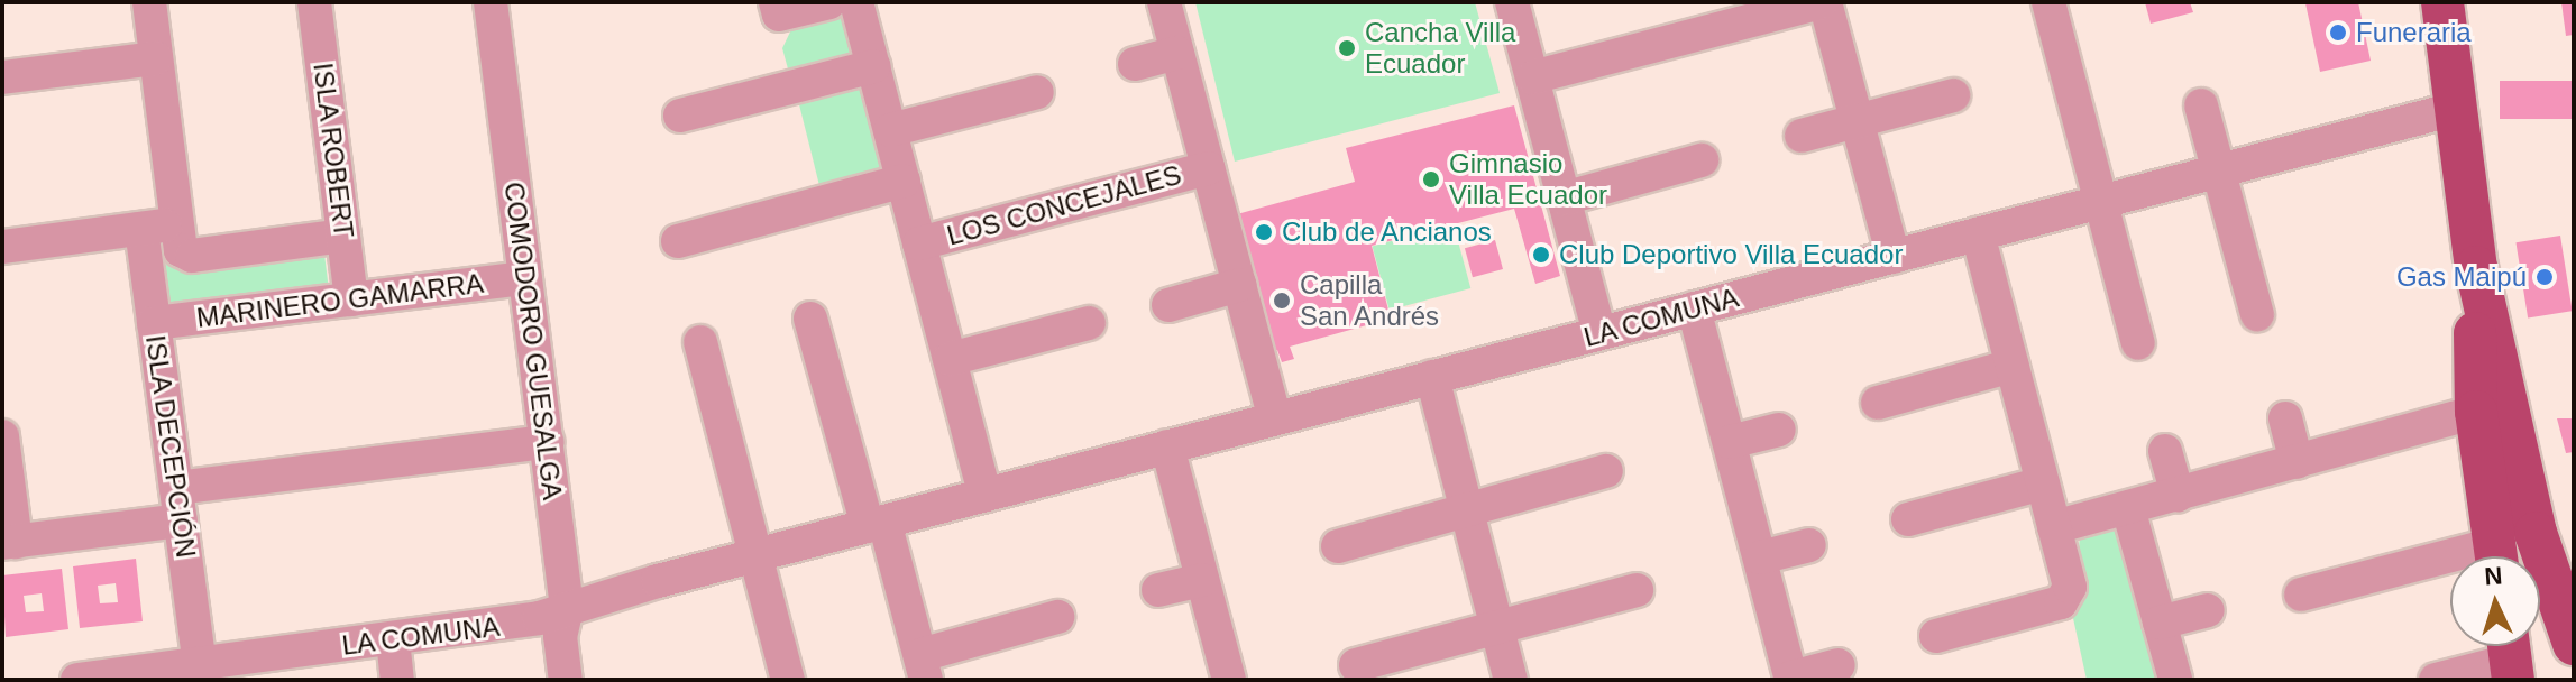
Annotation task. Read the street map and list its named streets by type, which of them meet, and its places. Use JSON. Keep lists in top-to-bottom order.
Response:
{
  "streets": {
    "street": [
      "ISLA ROBERT",
      "LOS CONCEJALES",
      "MARINERO GAMARRA",
      "LA COMUNA",
      "COMODORO GUESALGA",
      "ISLA DECEPCIÓN"
    ]
  },
  "crossings": [
    ["ISLA ROBERT", "MARINERO GAMARRA"],
    ["MARINERO GAMARRA", "COMODORO GUESALGA"],
    ["MARINERO GAMARRA", "ISLA DECEPCIÓN"],
    ["LA COMUNA", "COMODORO GUESALGA"],
    ["LA COMUNA", "ISLA DECEPCIÓN"]
  ],
  "places": [
    "Funeraria",
    "Cancha Villa Ecuador",
    "Gimnasio Villa Ecuador",
    "Club de Ancianos",
    "Club Deportivo Villa Ecuador",
    "Gas Maipú",
    "Capilla San Andrés"
  ],
  "north": "top"
}
